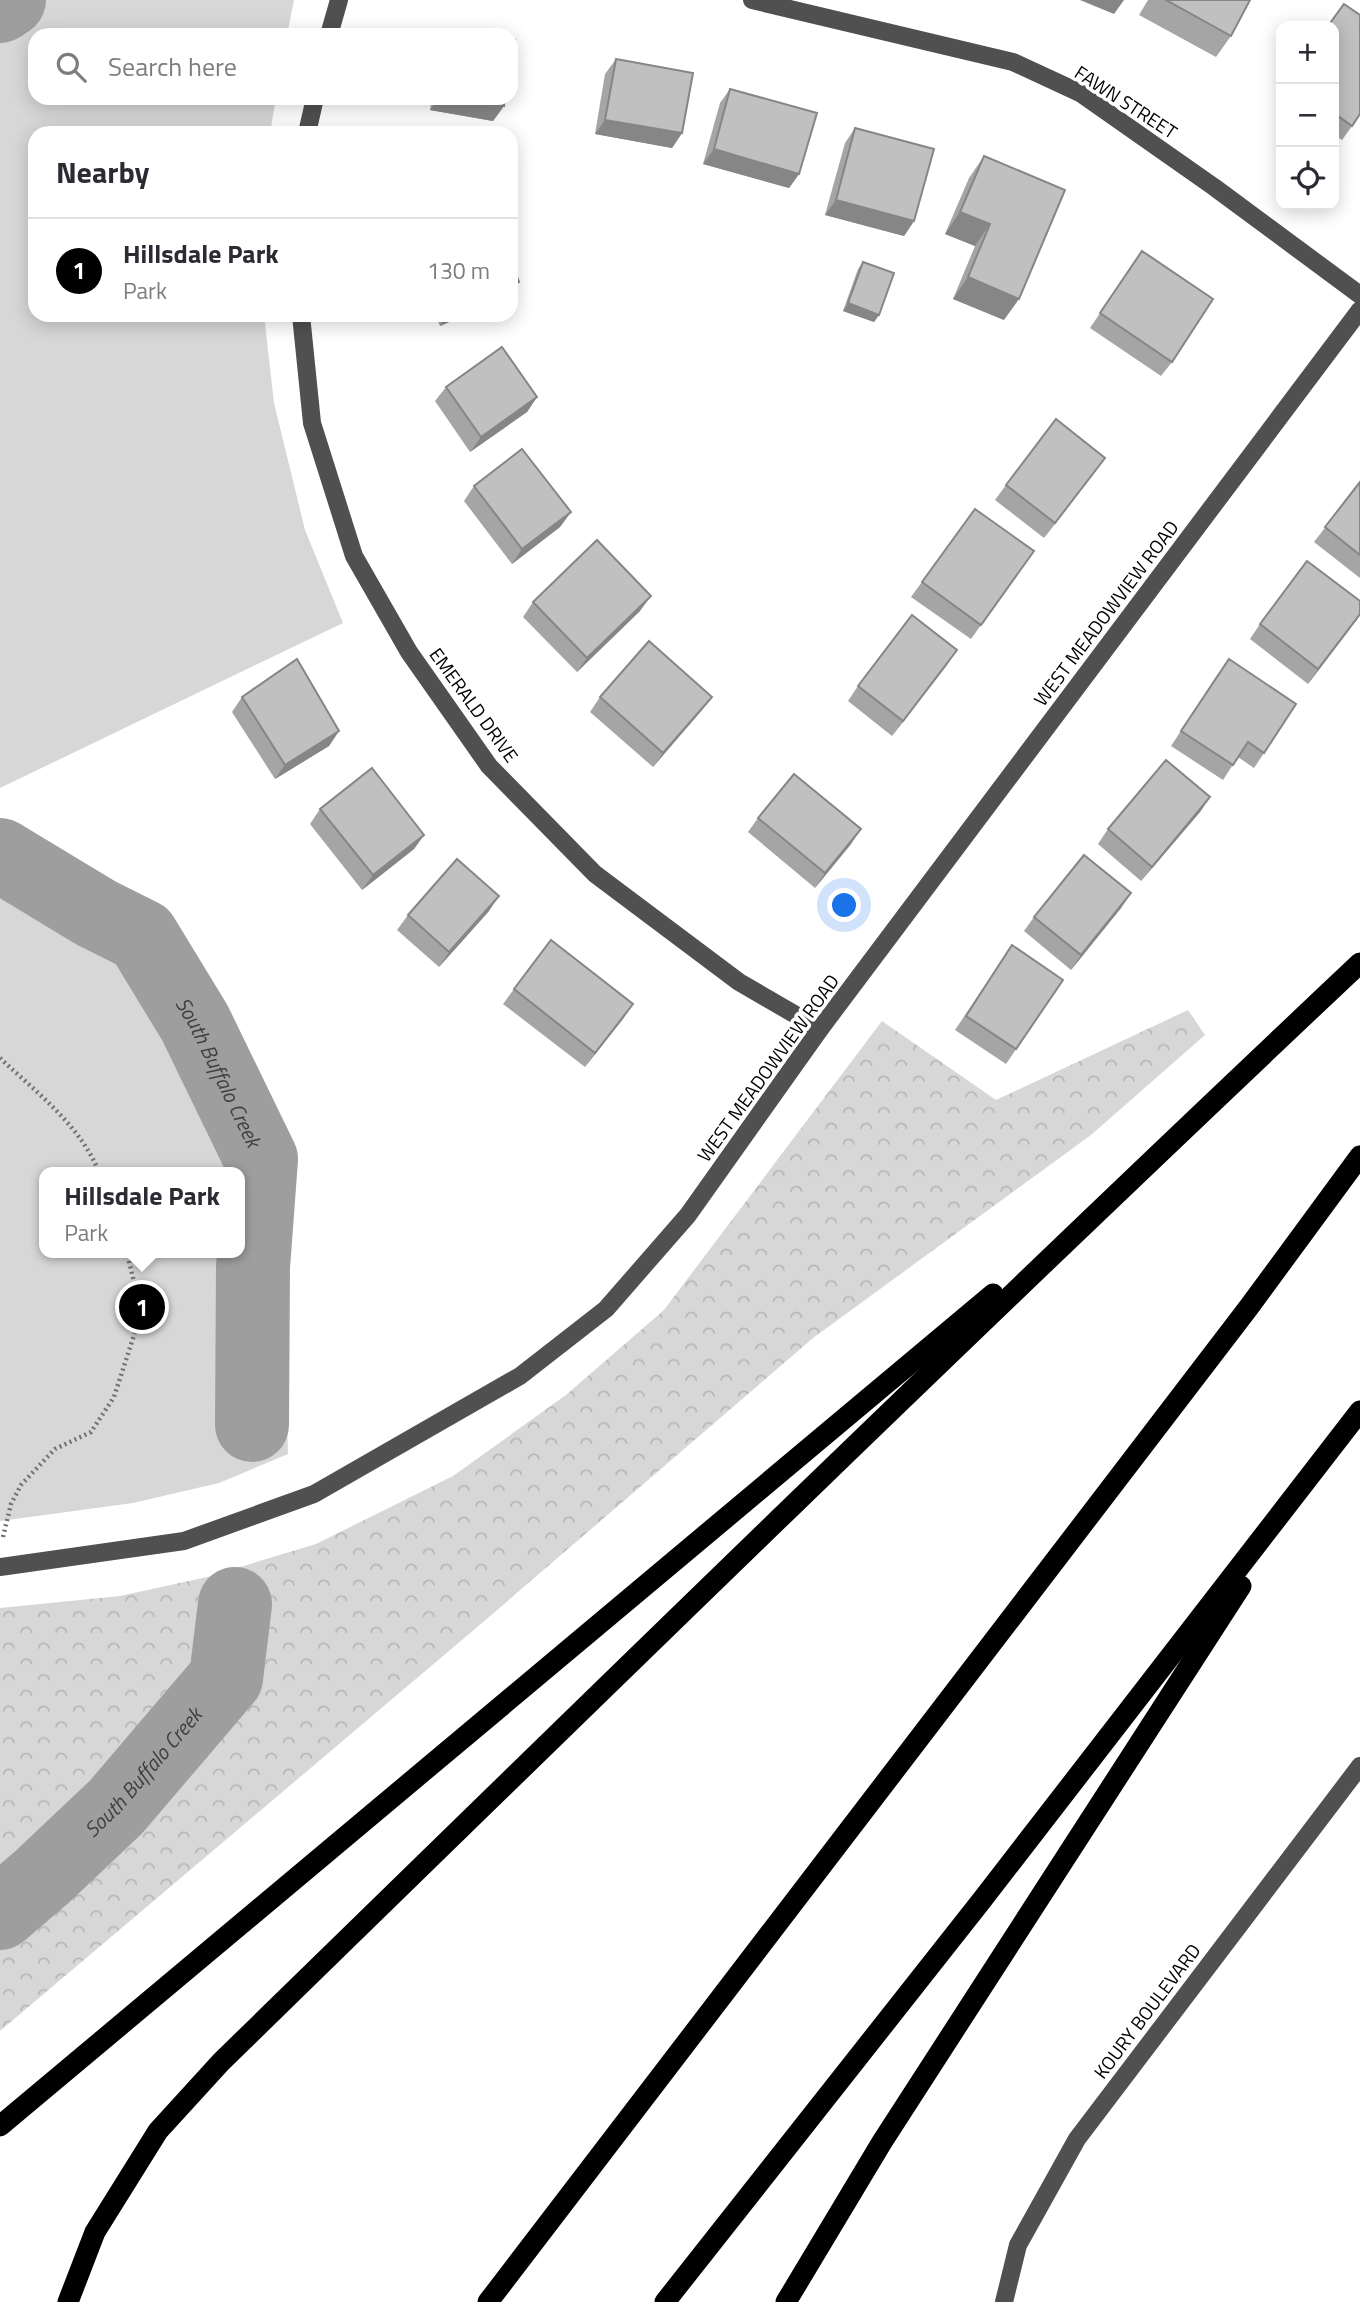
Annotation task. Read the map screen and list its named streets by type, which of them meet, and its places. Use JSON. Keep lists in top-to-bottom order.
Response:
{
  "streets": {
    "street": [
      "FAWN STREET",
      "WEST MEADOWVIEW ROAD",
      "EMERALD DRIVE",
      "KOURY BOULEVARD"
    ]
  },
  "crossings": [
    ["WEST MEADOWVIEW ROAD", "EMERALD DRIVE"]
  ],
  "water": ["South Buffalo Creek"],
  "page": {
    "map_buttons": ["+", "−"],
    "search": "Search here",
    "heading": "Nearby",
    "list": [
      {
        "mark": "1",
        "name": "Hillsdale Park",
        "note": "Park",
        "value": "130 m"
      }
    ],
    "popup": ["Hillsdale Park", "Park"],
    "pins": "1"
  }
}
